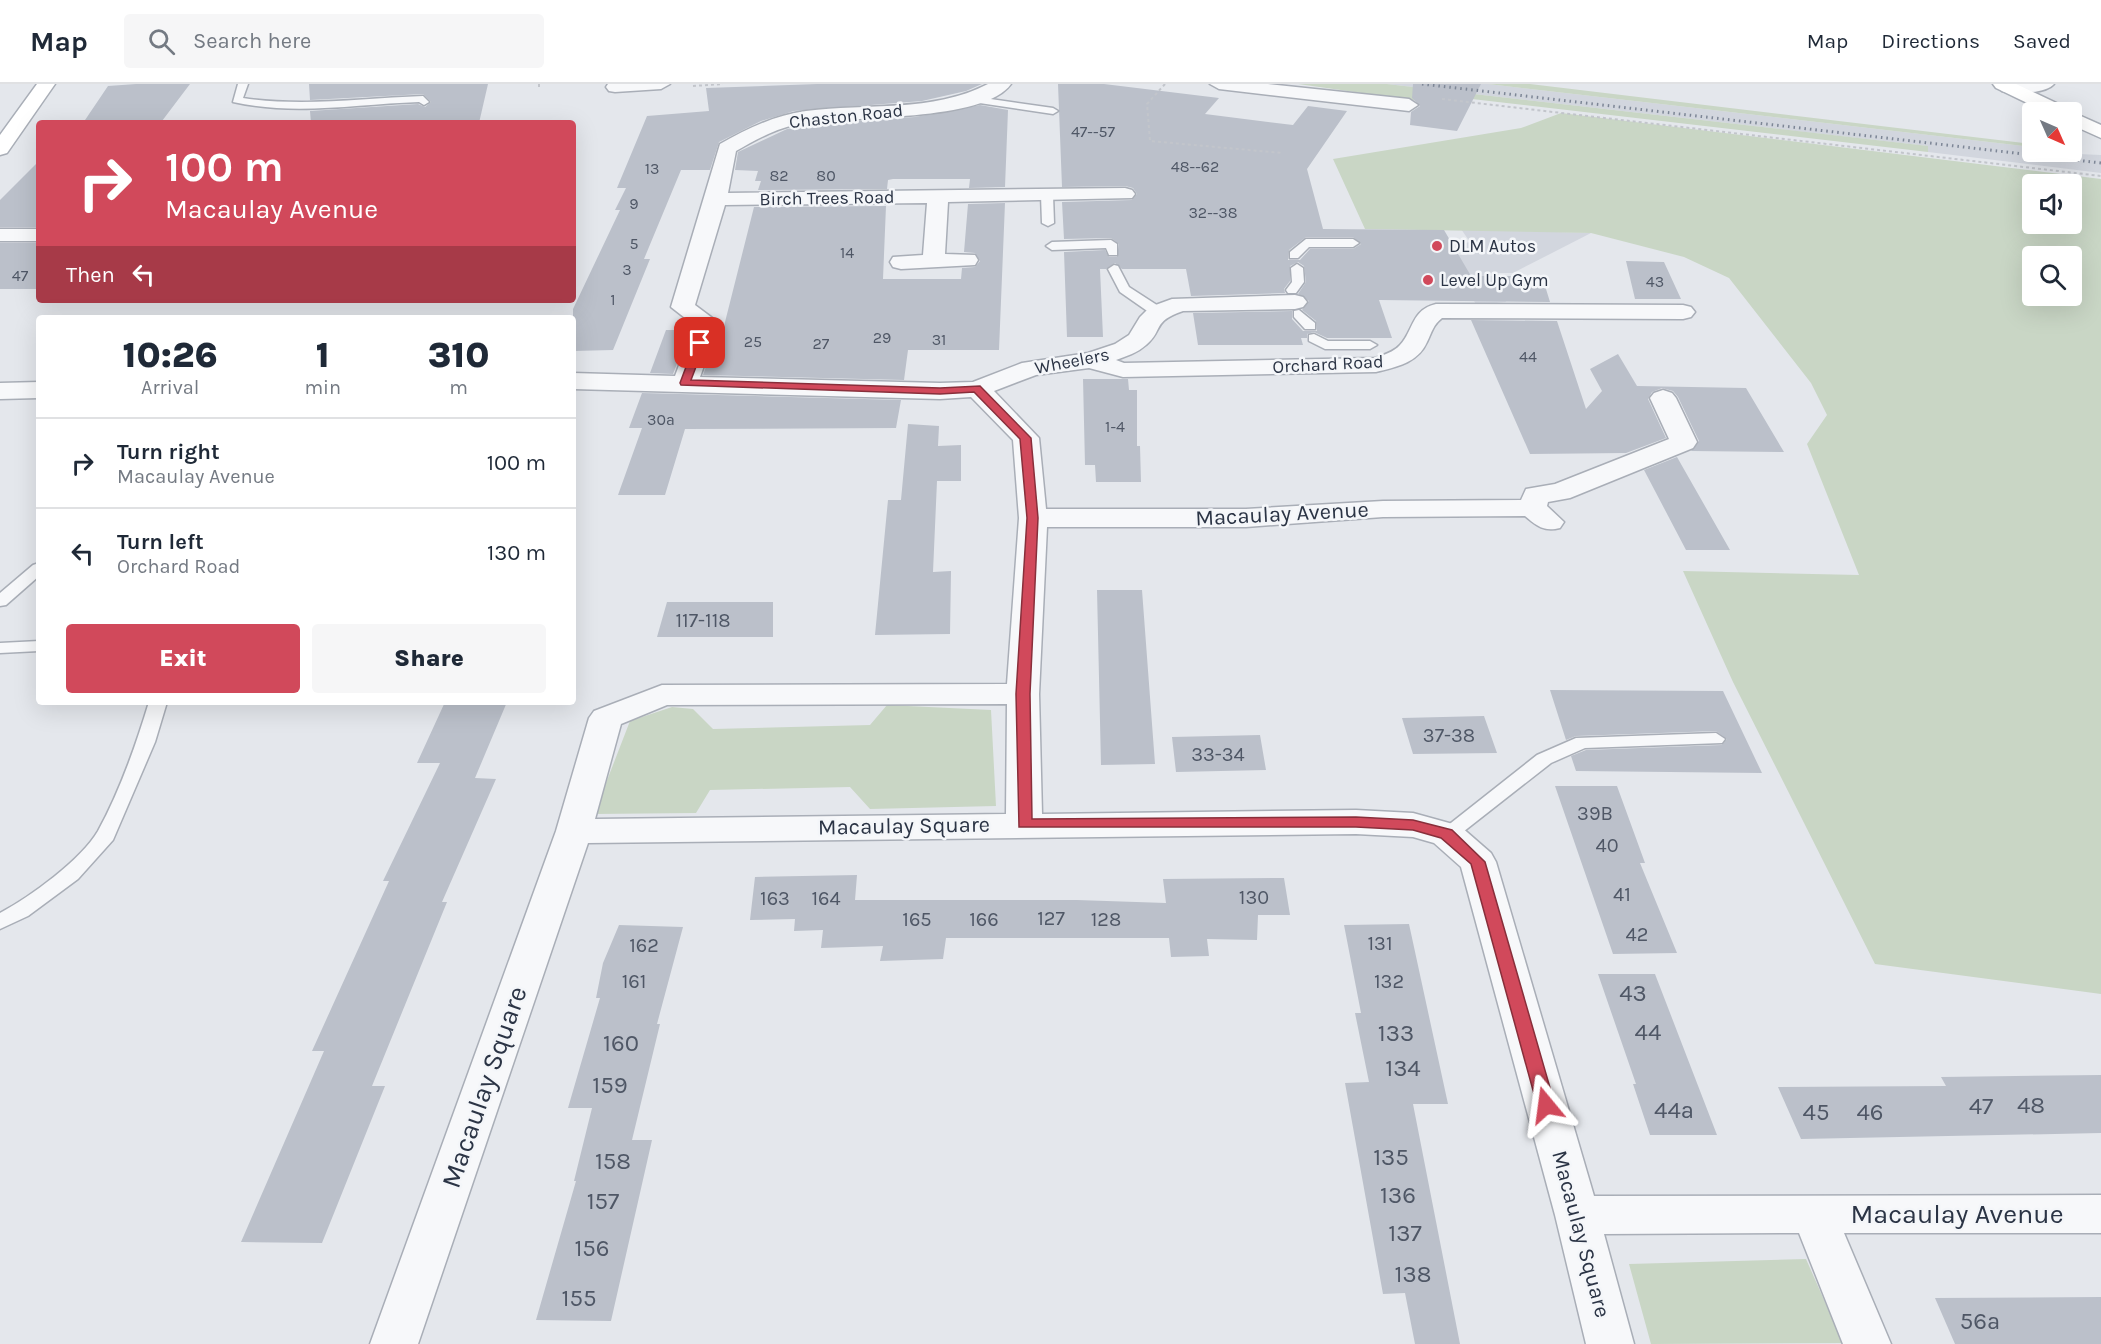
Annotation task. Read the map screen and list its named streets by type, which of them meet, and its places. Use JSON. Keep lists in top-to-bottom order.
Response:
{
  "streets": {
    "street": [
      "Chaston Road",
      "Birch Trees Road",
      "Wheelers",
      "Orchard Road",
      "Macaulay Avenue",
      "Macaulay Square"
    ]
  },
  "crossings": [
    ["Chaston Road", "Birch Trees Road"],
    ["Wheelers", "Orchard Road"],
    ["Macaulay Avenue", "Macaulay Square"]
  ],
  "places": ["DLM Autos", "Level Up Gym"],
  "house_numbers": [
    "47--57",
    "48--62",
    "13",
    "82",
    "80",
    "9",
    "32--38",
    "5",
    "14",
    "3",
    "47",
    "43",
    "1",
    "29",
    "31",
    "25",
    "27",
    "44",
    "30a",
    "1-4",
    "117-118",
    "37-38",
    "33-34",
    "39B",
    "40",
    "41",
    "130",
    "163",
    "164",
    "127",
    "165",
    "166",
    "128",
    "42",
    "131",
    "162",
    "161",
    "132",
    "43",
    "44",
    "133",
    "160",
    "134",
    "159",
    "48",
    "47",
    "44a",
    "45",
    "46",
    "135",
    "158",
    "136",
    "157",
    "137",
    "156",
    "138",
    "155",
    "56a"
  ],
  "north": "bottom right",
  "page": {
    "header": "Map",
    "search": "Search here",
    "nav": ["Map", "Directions", "Saved"],
    "turn": ["100 m", "Macaulay Avenue"],
    "then": "Then",
    "eta": [
      "10:26",
      "Arrival",
      "1",
      "min",
      "310",
      "m"
    ],
    "list": [
      {
        "name": "Turn right",
        "note": "Macaulay Avenue",
        "value": "100 m"
      },
      {
        "name": "Turn left",
        "note": "Orchard Road",
        "value": "130 m"
      }
    ],
    "buttons": ["Exit", "Share"]
  }
}
